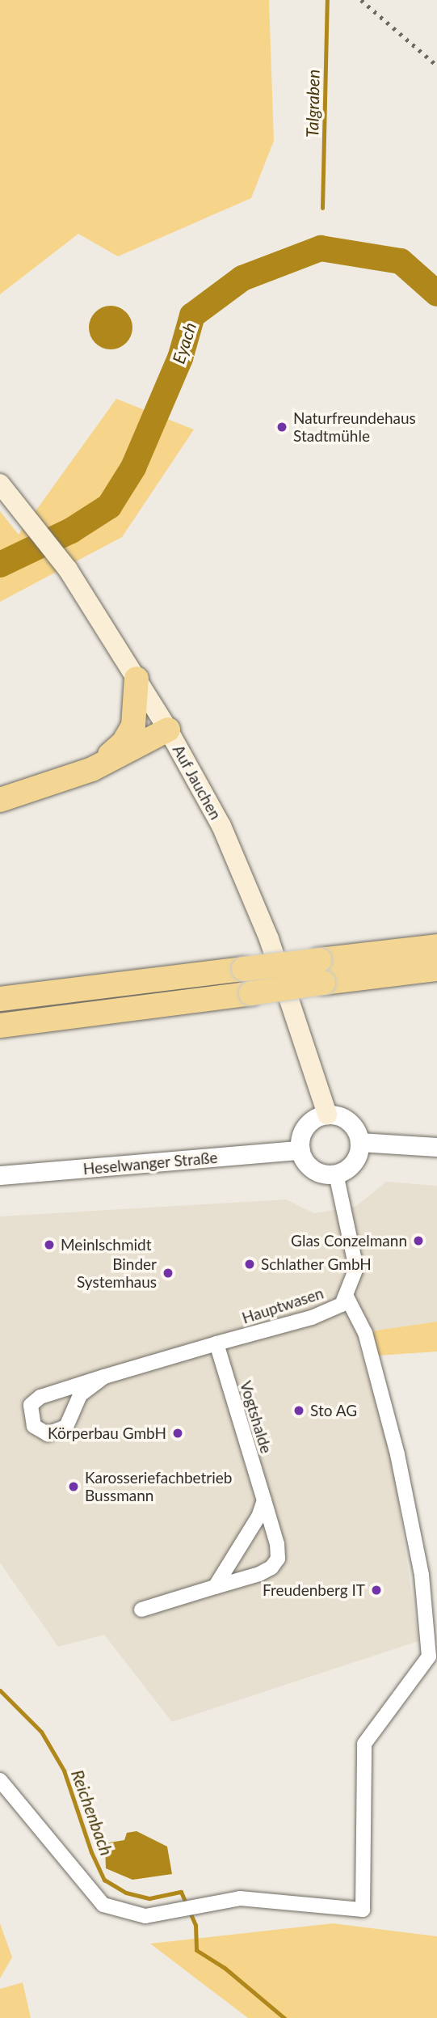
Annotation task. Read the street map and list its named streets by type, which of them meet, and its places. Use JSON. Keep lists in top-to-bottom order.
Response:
{
  "streets": {
    "main road": ["Auf Jauchen"],
    "street": ["Heselwanger Straße", "Hauptwasen", "Vogtshalde"]
  },
  "crossings": [
    ["Auf Jauchen", "Heselwanger Straße"],
    ["Auf Jauchen", "Hauptwasen"],
    ["Heselwanger Straße", "Hauptwasen"],
    ["Hauptwasen", "Vogtshalde"]
  ],
  "water": ["Talgraben", "Eyach", "Reichenbach"],
  "places": [
    "Naturfreundehaus Stadtmühle",
    "Glas Conzelmann",
    "Meinlschmidt",
    "Schlather GmbH",
    "Binder Systemhaus",
    "Sto AG",
    "Körperbau GmbH",
    "Karosseriefachbetrieb Bussmann",
    "Freudenberg IT"
  ]
}
